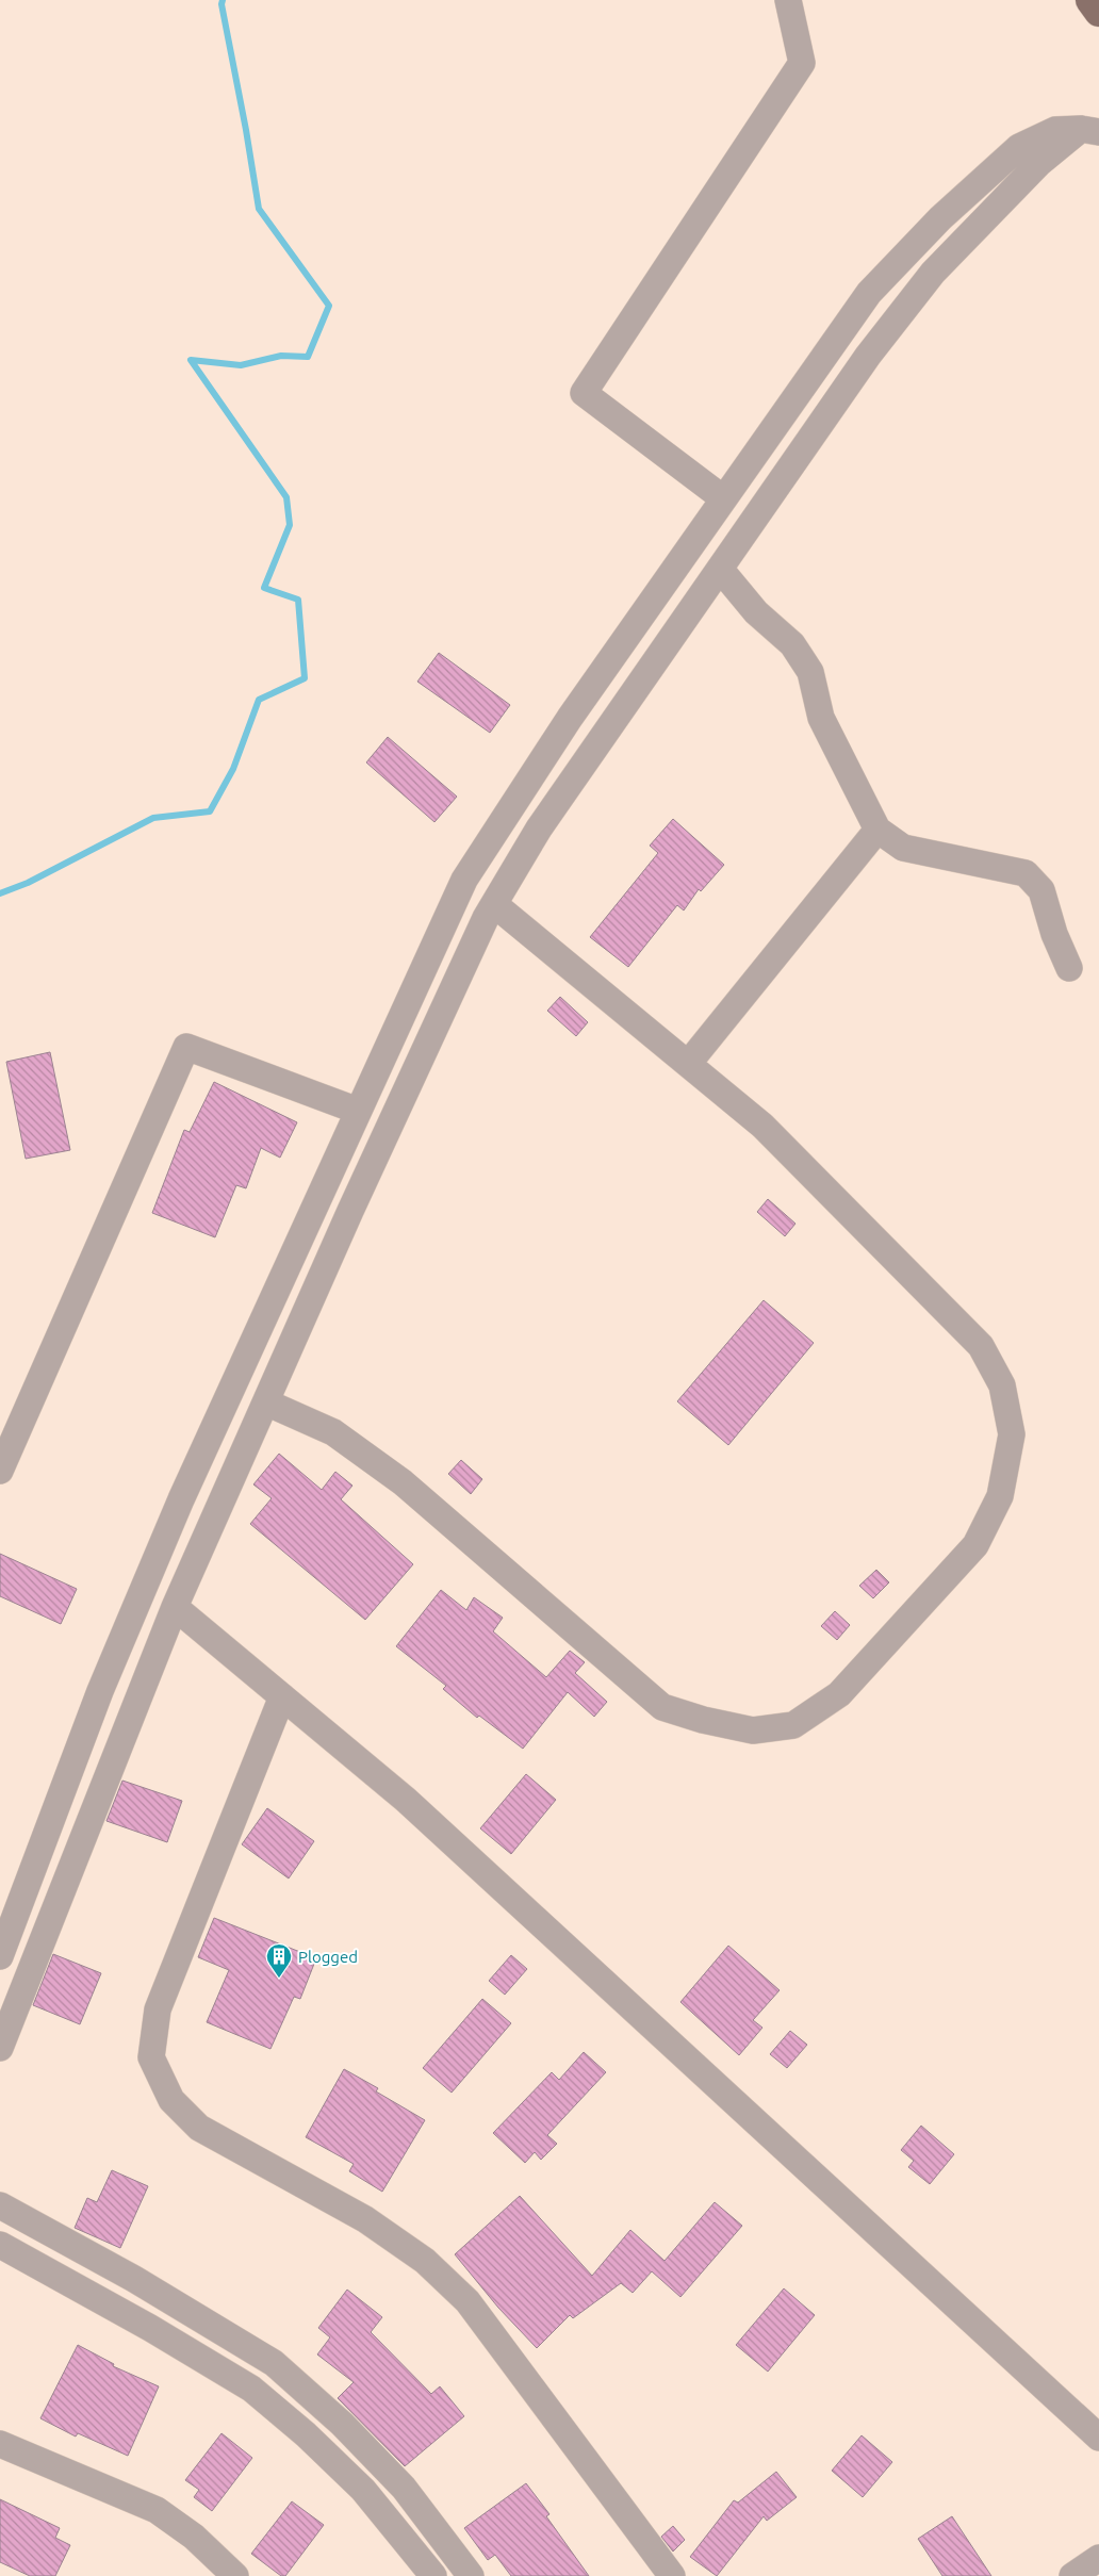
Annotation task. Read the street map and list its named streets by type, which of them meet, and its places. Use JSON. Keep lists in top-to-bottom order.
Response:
{
  "places": {
    "building": ["Plogged"]
  }
}
